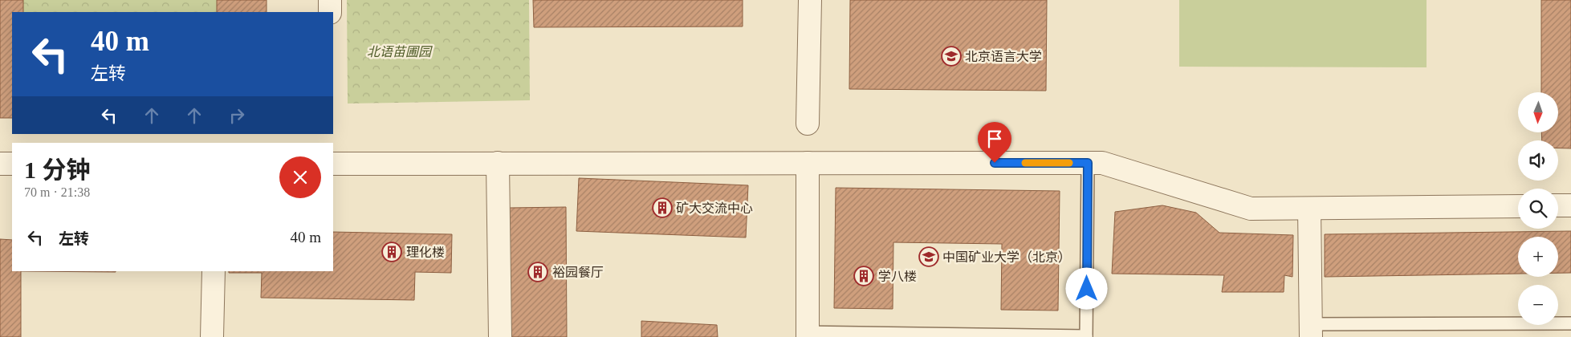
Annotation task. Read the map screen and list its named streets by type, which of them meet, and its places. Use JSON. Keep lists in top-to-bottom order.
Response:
{
  "parks": ["北语苗圃园"],
  "places": {
    "school or university": ["北京语言大学", "中国矿业大学（北京）"],
    "building": [
      "矿大交流中心",
      "理化楼",
      "裕园餐厅",
      "学八楼"
    ]
  },
  "north": "bottom",
  "page": {
    "turn": ["40 m", "左转"],
    "map_buttons": ["+", "−"],
    "heading": ["1 分钟", "70 m · 21:38"],
    "list": [
      {
        "name": "左转",
        "value": "40 m"
      }
    ]
  }
}
